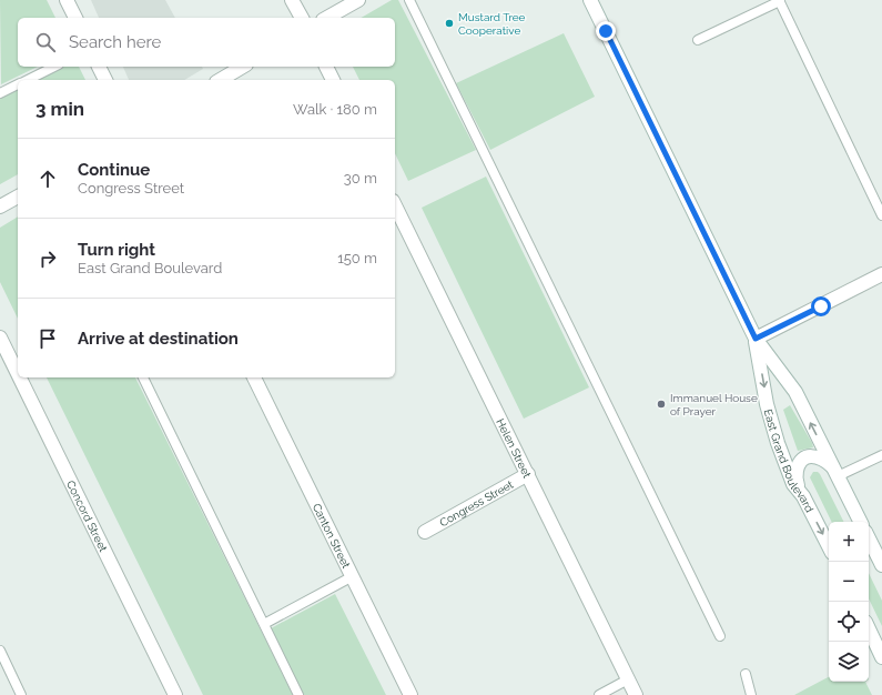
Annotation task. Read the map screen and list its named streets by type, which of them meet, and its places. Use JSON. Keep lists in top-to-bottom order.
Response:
{
  "streets": {
    "street": [
      "Helen Street",
      "East Grand Boulevard",
      "Congress Street",
      "Concord Street",
      "Canton Street"
    ]
  },
  "crossings": [
    ["Helen Street", "Congress Street"]
  ],
  "places": ["Mustard Tree Cooperative", "Immanuel House of Prayer"],
  "page": {
    "search": "Search here",
    "heading": ["3 min", "Walk · 180 m"],
    "list": [
      ["Continue", "Congress Street", "30 m"],
      ["Turn right", "East Grand Boulevard", "150 m"],
      "Arrive at destination"
    ],
    "map_buttons": ["+", "−"]
  }
}
